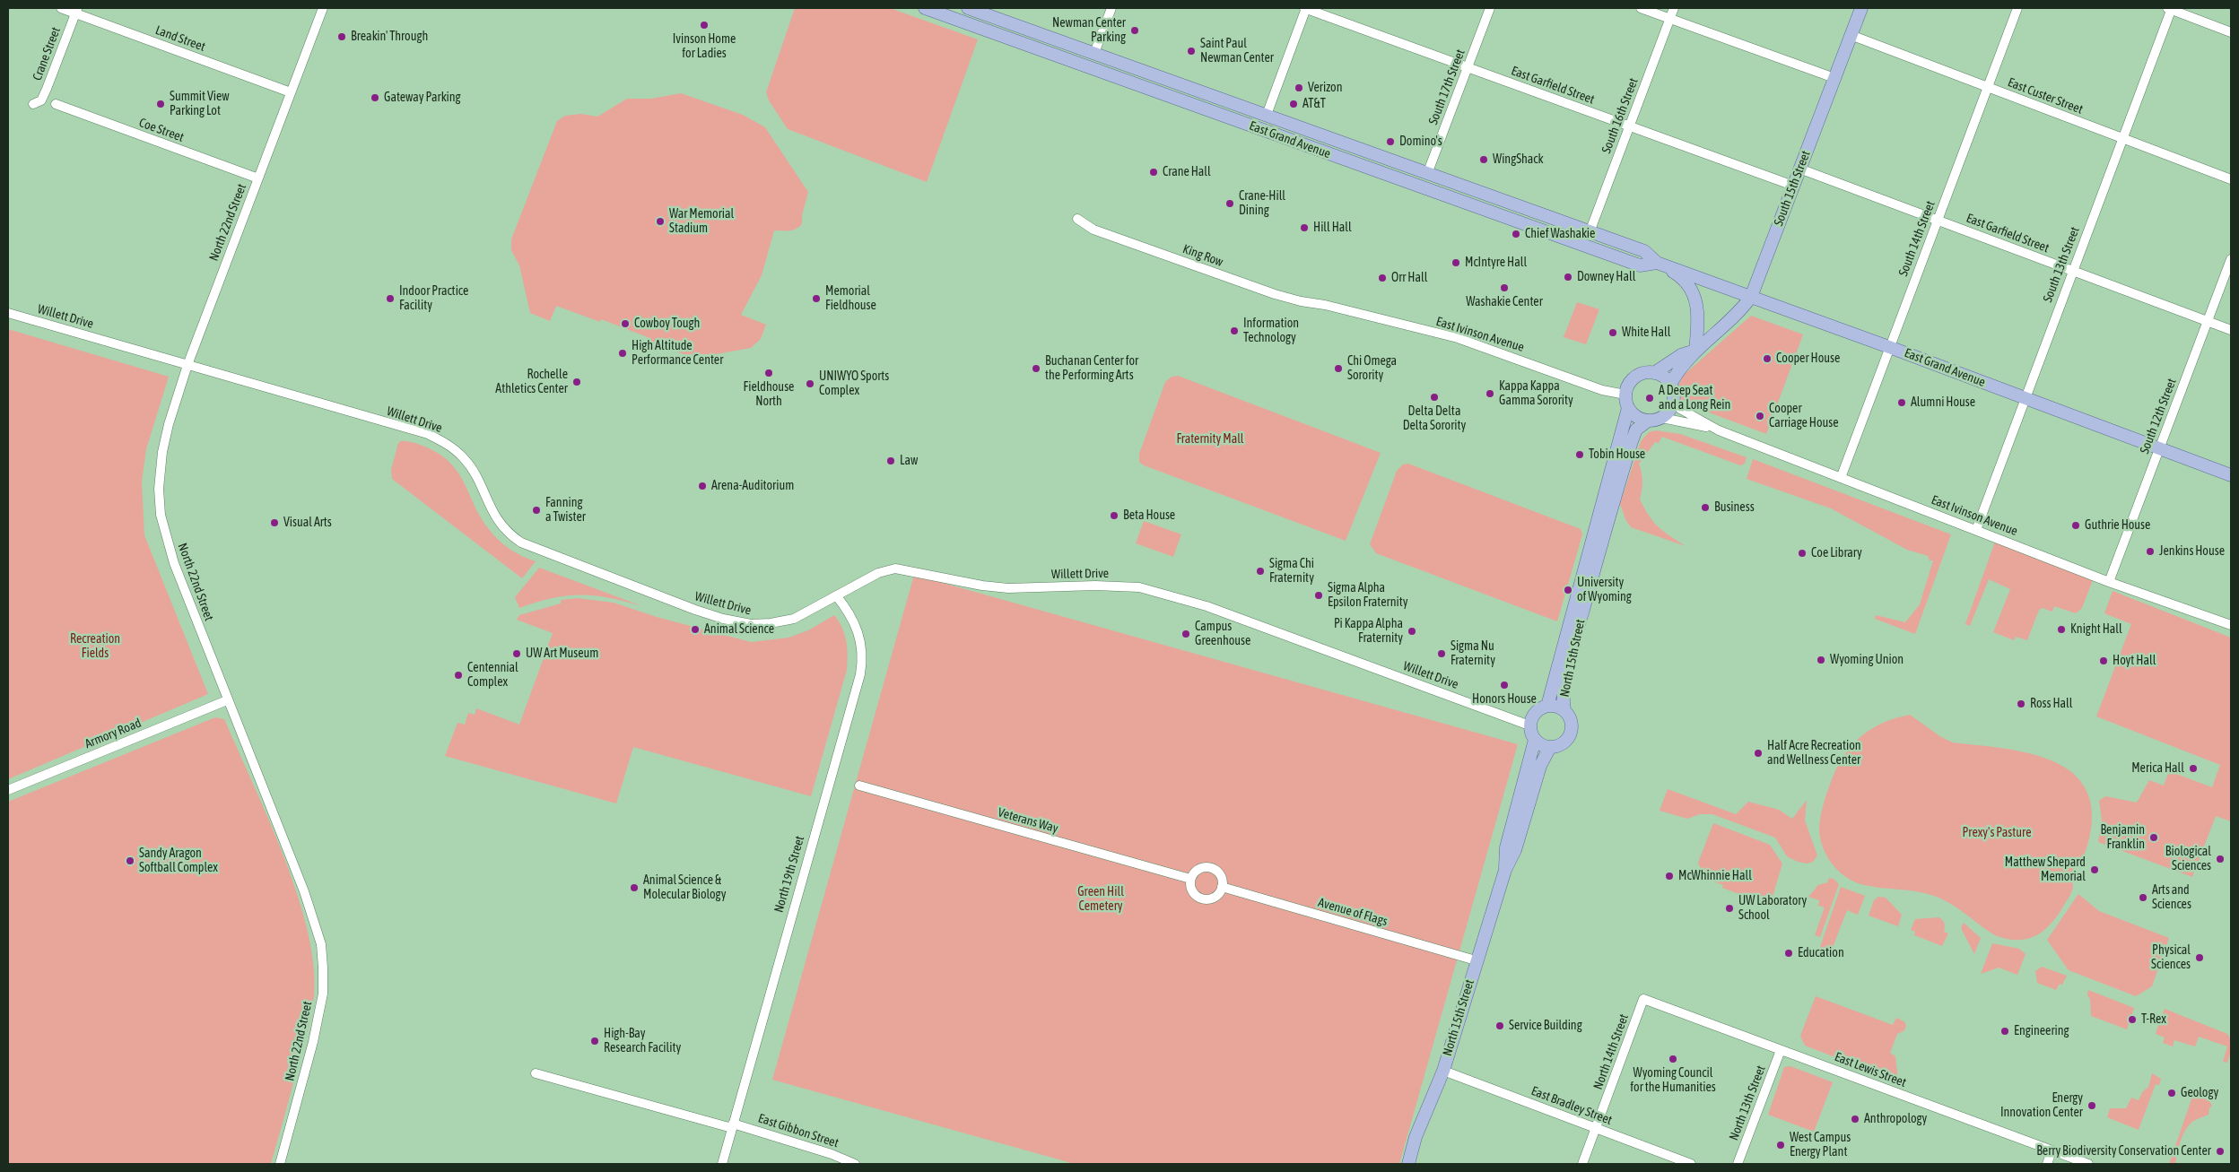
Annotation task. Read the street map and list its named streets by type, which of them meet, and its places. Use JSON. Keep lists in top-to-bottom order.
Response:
{
  "streets": {
    "main road": ["East Grand Avenue", "South 15th Street", "North 15th Street"],
    "street": [
      "Land Street",
      "Crane Street",
      "East Garfield Street",
      "South 17th Street",
      "East Custer Street",
      "South 16th Street",
      "Coe Street",
      "North 22nd Street",
      "South 14th Street",
      "King Row",
      "South 13th Street",
      "Willett Drive",
      "East Ivinson Avenue",
      "South 12th Street",
      "Armory Road",
      "Veterans Way",
      "North 19th Street",
      "Avenue of Flags",
      "North 14th Street",
      "East Lewis Street",
      "North 13th Street",
      "East Bradley Street",
      "East Gibbon Street"
    ]
  },
  "crossings": [
    ["Land Street", "Crane Street"],
    ["Land Street", "North 22nd Street"],
    ["East Garfield Street", "South 17th Street"],
    ["East Garfield Street", "South 16th Street"],
    ["East Garfield Street", "South 15th Street"],
    ["East Garfield Street", "South 14th Street"],
    ["East Garfield Street", "South 13th Street"],
    ["East Garfield Street", "South 12th Street"],
    ["South 17th Street", "East Grand Avenue"],
    ["East Custer Street", "South 15th Street"],
    ["East Custer Street", "South 14th Street"],
    ["East Custer Street", "South 13th Street"],
    ["South 16th Street", "East Grand Avenue"],
    ["Coe Street", "North 22nd Street"],
    ["East Grand Avenue", "South 15th Street"],
    ["East Grand Avenue", "South 14th Street"],
    ["East Grand Avenue", "South 13th Street"],
    ["East Grand Avenue", "South 12th Street"],
    ["South 15th Street", "East Ivinson Avenue"],
    ["North 22nd Street", "Willett Drive"],
    ["North 22nd Street", "Armory Road"],
    ["South 14th Street", "East Ivinson Avenue"],
    ["King Row", "East Ivinson Avenue"],
    ["South 13th Street", "East Ivinson Avenue"],
    ["Willett Drive", "North 15th Street"],
    ["Willett Drive", "North 19th Street"],
    ["East Ivinson Avenue", "South 12th Street"],
    ["North 15th Street", "Avenue of Flags"],
    ["North 15th Street", "East Bradley Street"],
    ["Veterans Way", "Avenue of Flags"],
    ["North 19th Street", "East Gibbon Street"],
    ["North 14th Street", "East Lewis Street"],
    ["North 14th Street", "East Bradley Street"],
    ["East Lewis Street", "North 13th Street"]
  ],
  "parks": [
    "Fraternity Mall",
    "Recreation Fields",
    "Prexy's Pasture",
    "Green Hill Cemetery"
  ],
  "places": [
    "Ivinson Home for Ladies",
    "Newman Center Parking",
    "Breakin' Through",
    "Saint Paul Newman Center",
    "Verizon",
    "Gateway Parking",
    "Summit View Parking Lot",
    "AT&T",
    "Domino's",
    "WingShack",
    "Crane Hall",
    "Crane-Hill Dining",
    "War Memorial Stadium",
    "Hill Hall",
    "Chief Washakie",
    "McIntyre Hall",
    "Downey Hall",
    "Orr Hall",
    "Washakie Center",
    "Indoor Practice Facility",
    "Memorial Fieldhouse",
    "Cowboy Tough",
    "Information Technology",
    "White Hall",
    "High Altitude Performance Center",
    "Cooper House",
    "Buchanan Center for the Performing Arts",
    "Chi Omega Sorority",
    "Fieldhouse North",
    "Rochelle Athletics Center",
    "UNIWYO Sports Complex",
    "Kappa Kappa Gamma Sorority",
    "Delta Delta Delta Sorority",
    "A Deep Seat and a Long Rein",
    "Alumni House",
    "Cooper Carriage House",
    "Tobin House",
    "Law",
    "Arena-Auditorium",
    "Business",
    "Fanning a Twister",
    "Beta House",
    "Visual Arts",
    "Guthrie House",
    "Jenkins House",
    "Coe Library",
    "Sigma Chi Fraternity",
    "University of Wyoming",
    "Sigma Alpha Epsilon Fraternity",
    "Animal Science",
    "Knight Hall",
    "Pi Kappa Alpha Fraternity",
    "Campus Greenhouse",
    "UW Art Museum",
    "Sigma Nu Fraternity",
    "Wyoming Union",
    "Hoyt Hall",
    "Centennial Complex",
    "Honors House",
    "Ross Hall",
    "Half Acre Recreation and Wellness Center",
    "Merica Hall",
    "Benjamin Franklin",
    "Biological Sciences",
    "Sandy Aragon Softball Complex",
    "Matthew Shepard Memorial",
    "McWhinnie Hall",
    "Animal Science & Molecular Biology",
    "Arts and Sciences",
    "UW Laboratory School",
    "Education",
    "Physical Sciences",
    "T-Rex",
    "Service Building",
    "Engineering",
    "High-Bay Research Facility",
    "Wyoming Council for the Humanities",
    "Geology",
    "Energy Innovation Center",
    "Anthropology",
    "West Campus Energy Plant",
    "Berry Biodiversity Conservation Center"
  ]
}
